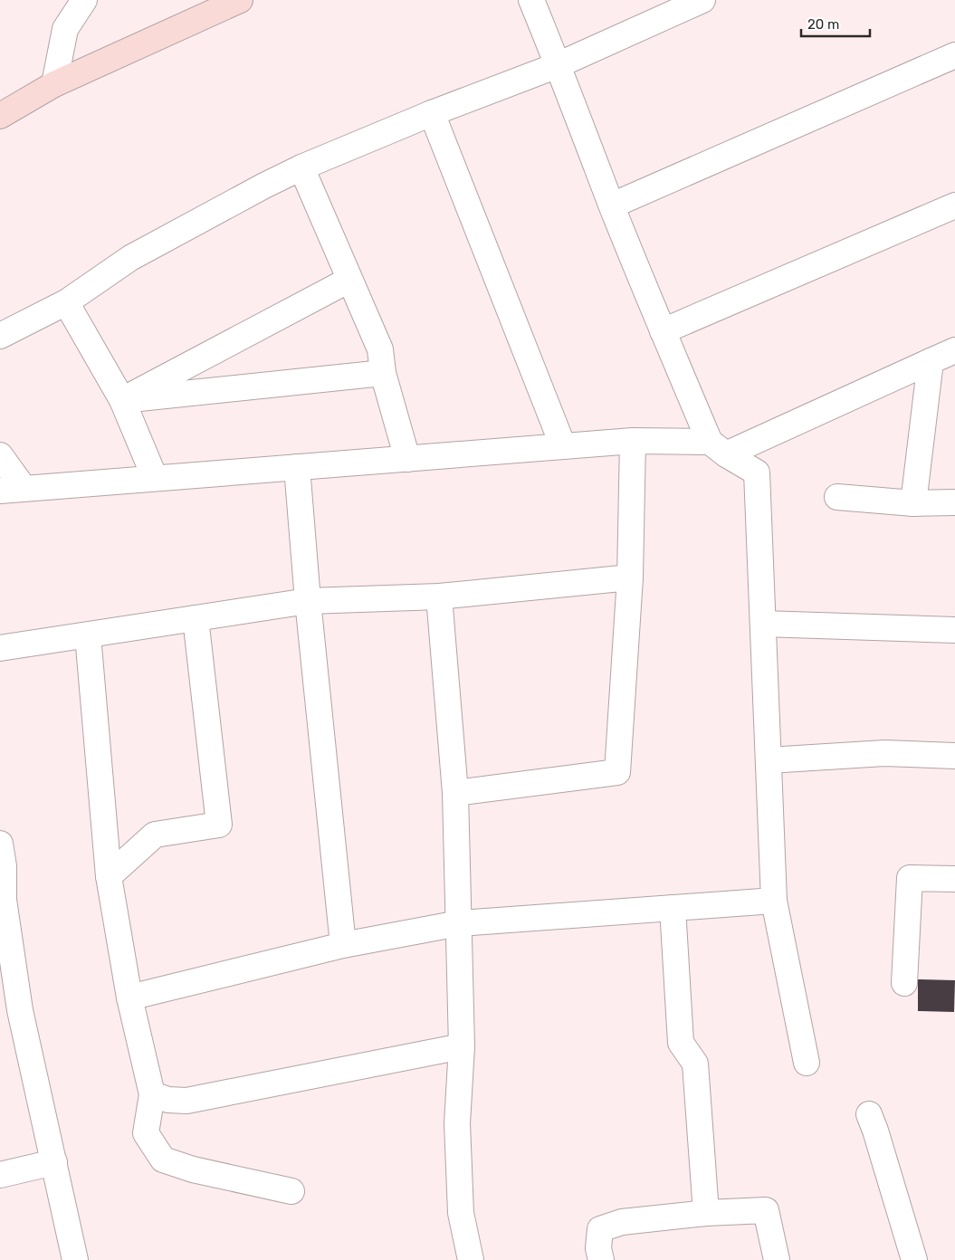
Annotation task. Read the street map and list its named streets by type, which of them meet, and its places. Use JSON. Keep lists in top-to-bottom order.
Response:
{
  "scale_bar": "20 m"
}
